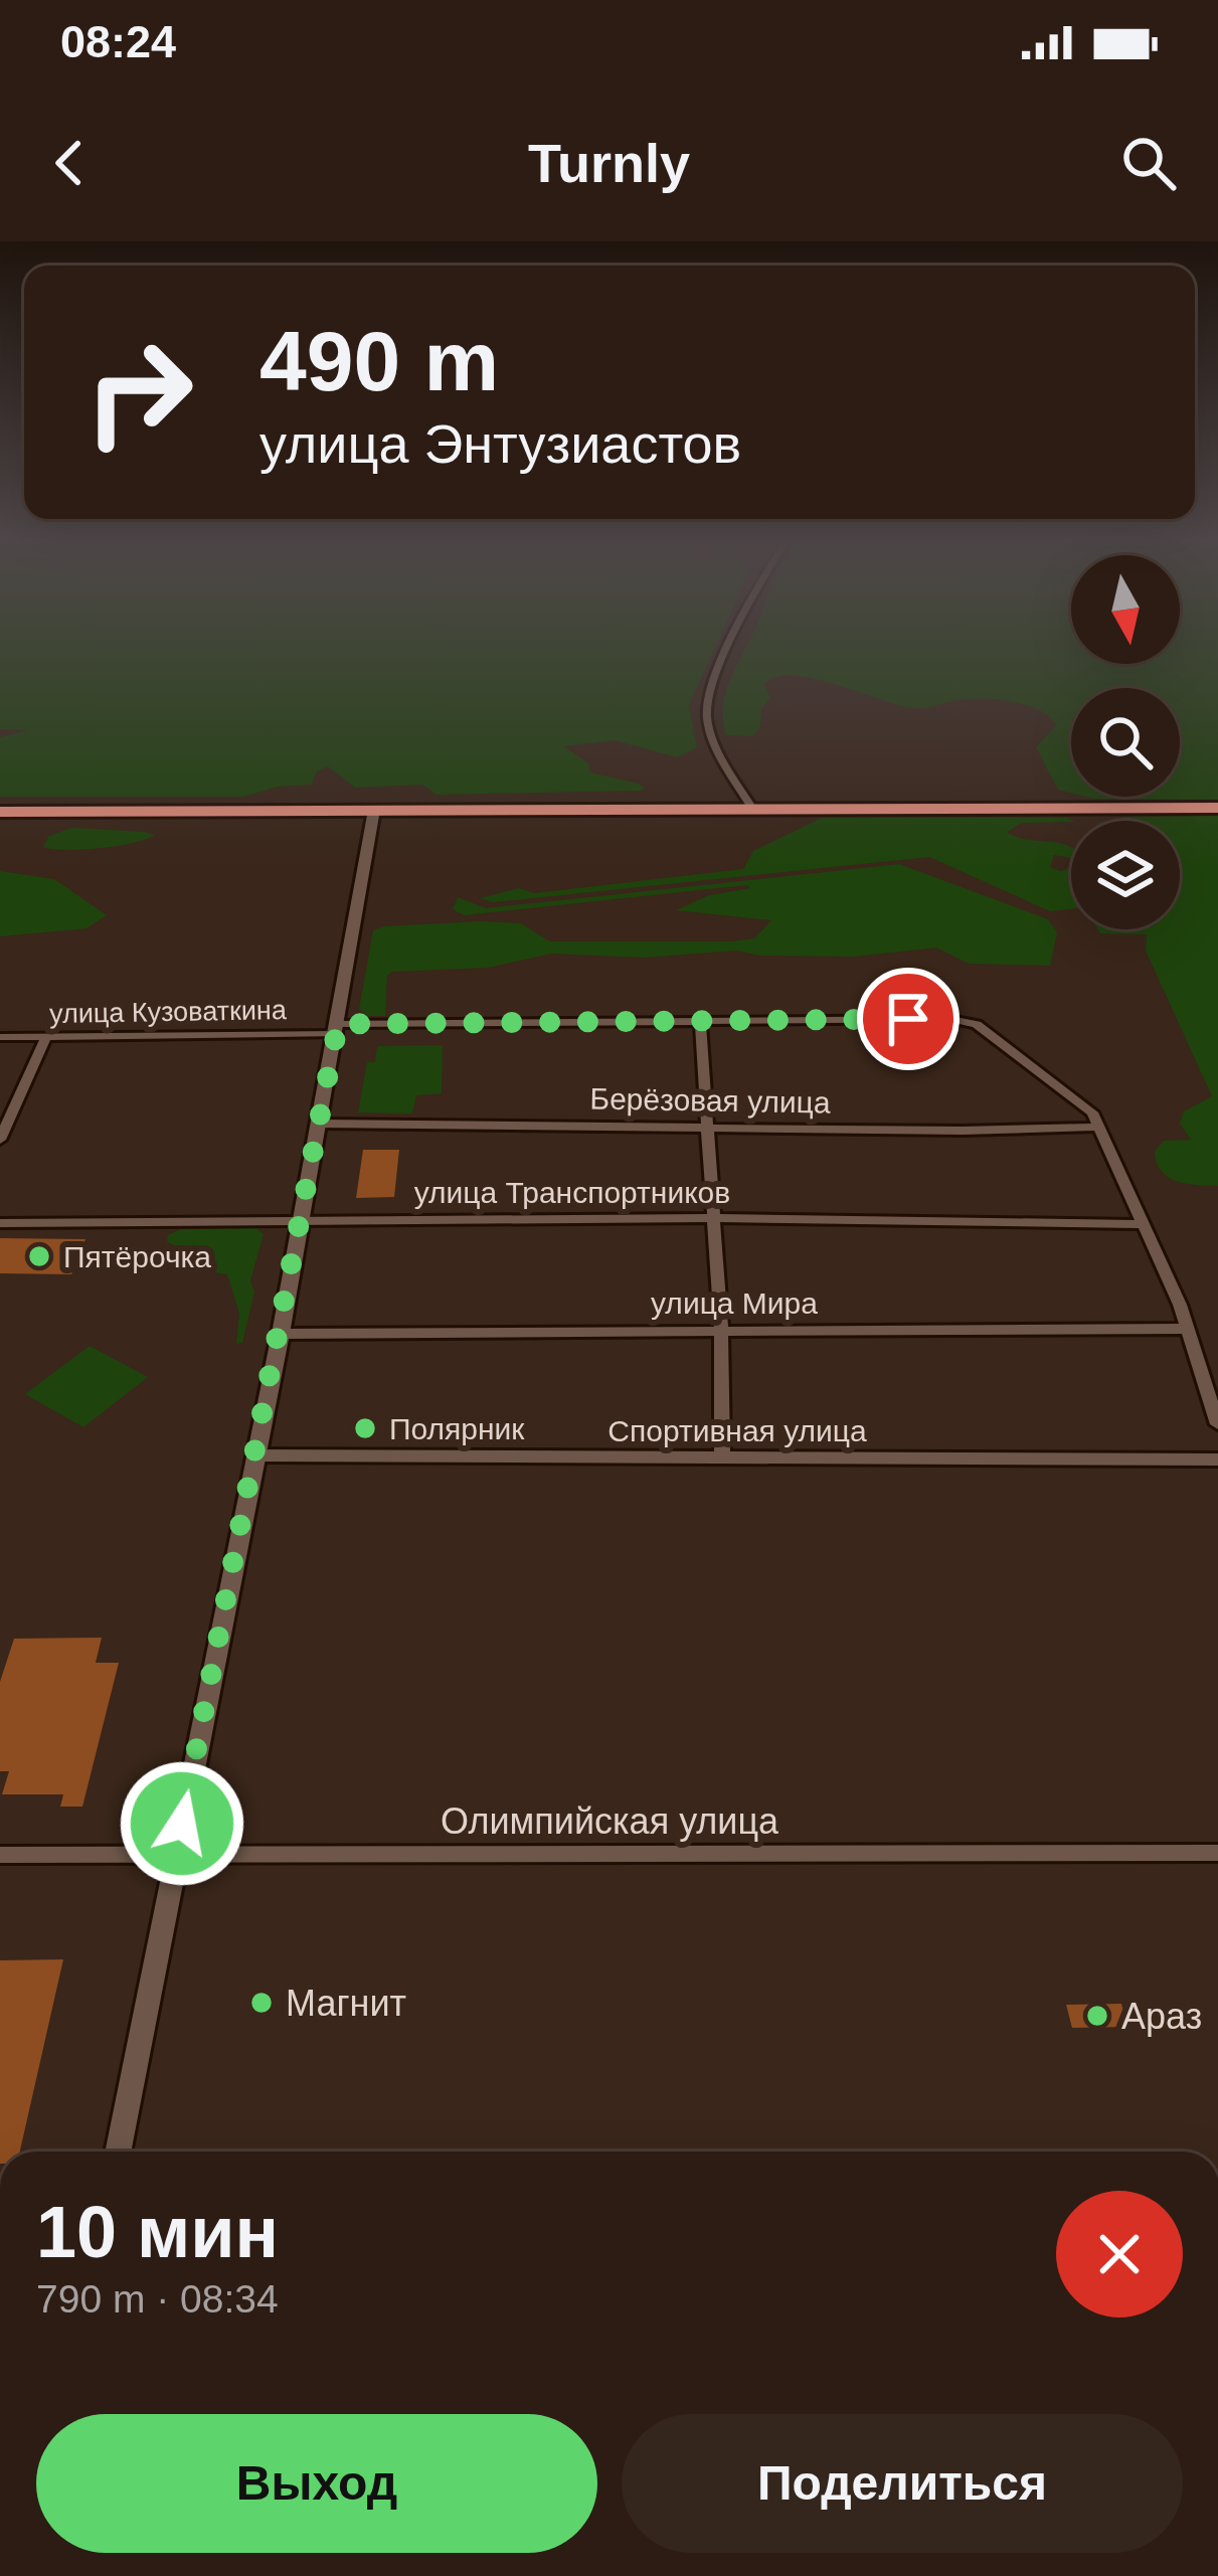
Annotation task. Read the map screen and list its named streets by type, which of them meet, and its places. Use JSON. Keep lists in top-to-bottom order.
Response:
{
  "streets": {
    "street": [
      "улица Кузоваткина",
      "Берёзовая улица",
      "улица Транспортников",
      "улица Мира",
      "Спортивная улица",
      "Олимпийская улица"
    ]
  },
  "crossings": [
    ["улица Кузоваткина", "Берёзовая улица"]
  ],
  "places": [
    "Пятёрочка",
    "Полярник",
    "Магнит",
    "Араз"
  ],
  "north": "bottom",
  "page": {
    "status": "08:24",
    "header": "Turnly",
    "turn": ["490 m", "улица Энтузиастов"],
    "heading": ["10 мин", "790 m · 08:34"],
    "buttons": ["Выход", "Поделиться"]
  }
}
